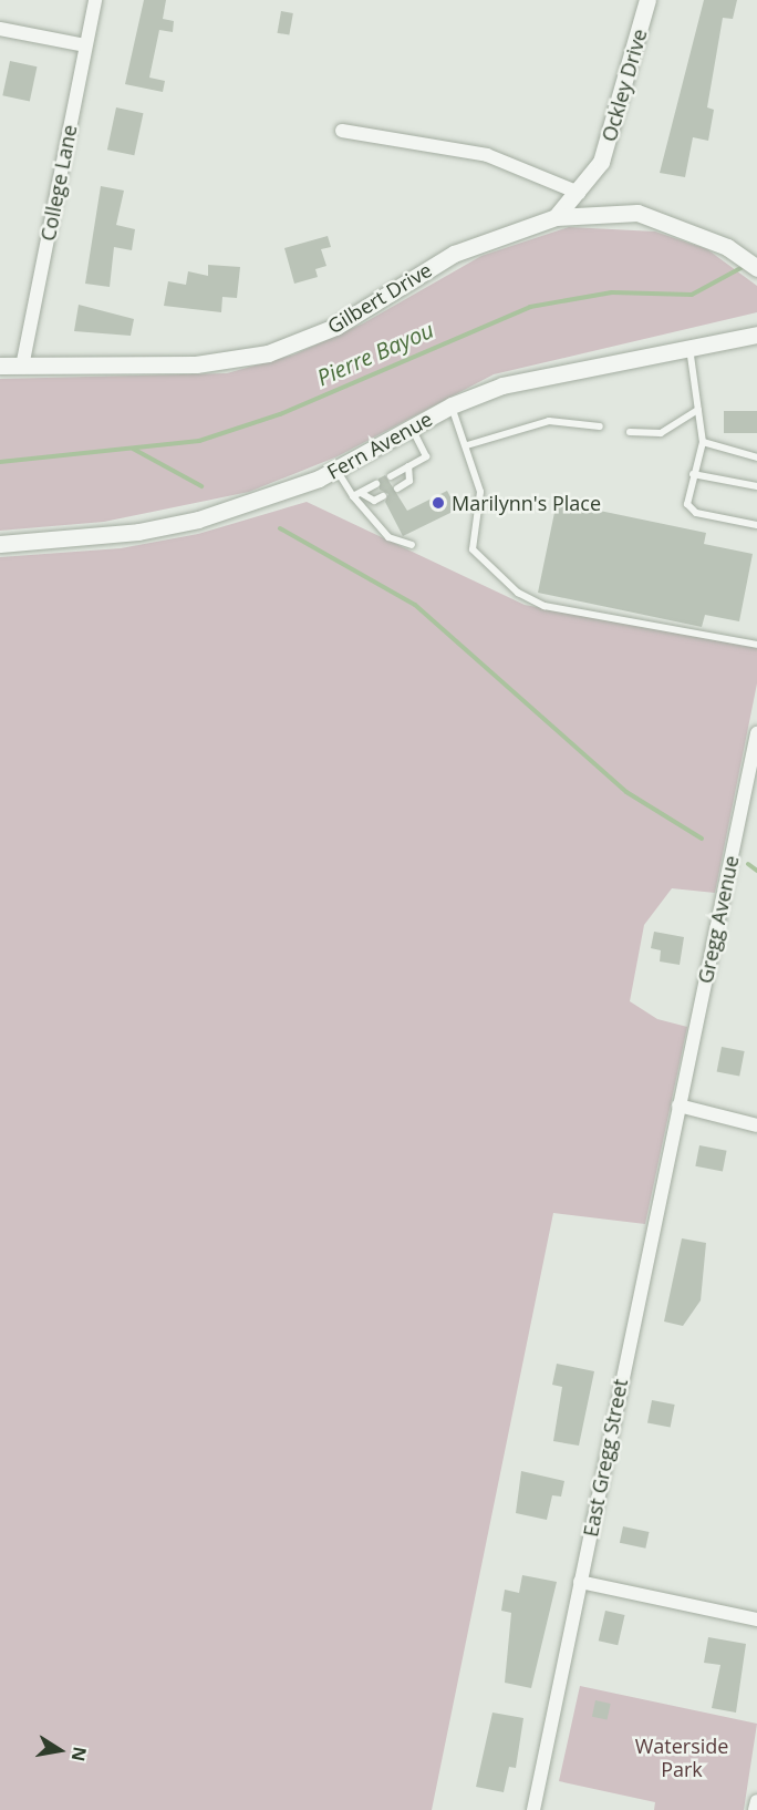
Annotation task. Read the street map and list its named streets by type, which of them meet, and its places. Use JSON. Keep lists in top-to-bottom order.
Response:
{
  "streets": {
    "street": [
      "Ockley Drive",
      "College Lane",
      "Gilbert Drive",
      "Fern Avenue",
      "Gregg Avenue",
      "East Gregg Street"
    ]
  },
  "crossings": [
    ["Ockley Drive", "Gilbert Drive"],
    ["College Lane", "Gilbert Drive"],
    ["Gregg Avenue", "East Gregg Street"]
  ],
  "water": ["Pierre Bayou"],
  "parks": ["Waterside Park"],
  "places": ["Marilynn's Place"],
  "north": "right"
}
